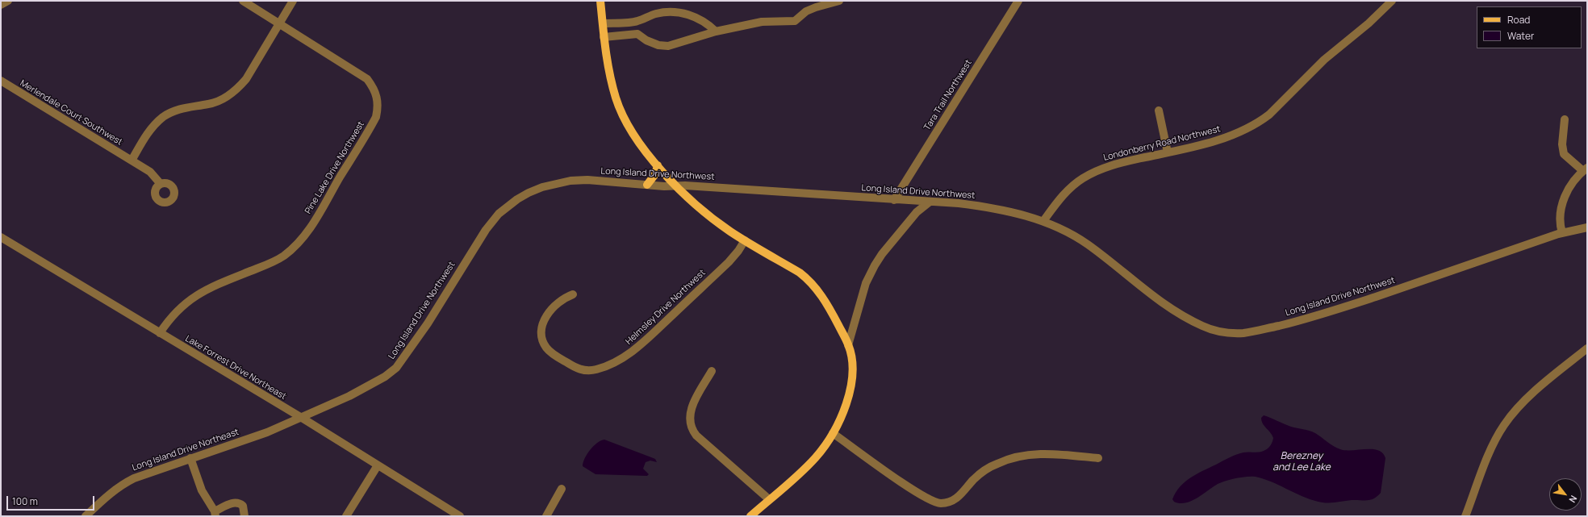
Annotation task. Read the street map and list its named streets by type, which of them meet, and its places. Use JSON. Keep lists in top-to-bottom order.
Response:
{
  "streets": {
    "street": [
      "Tara Trail Northwest",
      "Merlendale Court Southwest",
      "Londonberry Road Northwest",
      "Pine Lake Drive Northwest",
      "Long Island Drive Northwest",
      "Helmsley Drive Northwest",
      "Lake Forrest Drive Northeast",
      "Long Island Drive Northeast"
    ]
  },
  "crossings": [
    ["Tara Trail Northwest", "Long Island Drive Northwest"],
    ["Londonberry Road Northwest", "Long Island Drive Northwest"],
    ["Pine Lake Drive Northwest", "Lake Forrest Drive Northeast"],
    ["Long Island Drive Northwest", "Lake Forrest Drive Northeast"],
    ["Long Island Drive Northwest", "Long Island Drive Northeast"],
    ["Lake Forrest Drive Northeast", "Long Island Drive Northeast"]
  ],
  "water": ["Berezney and Lee Lake"],
  "legend": ["Road", "Water"],
  "scale_bar": "100 m",
  "north": "bottom right"
}
